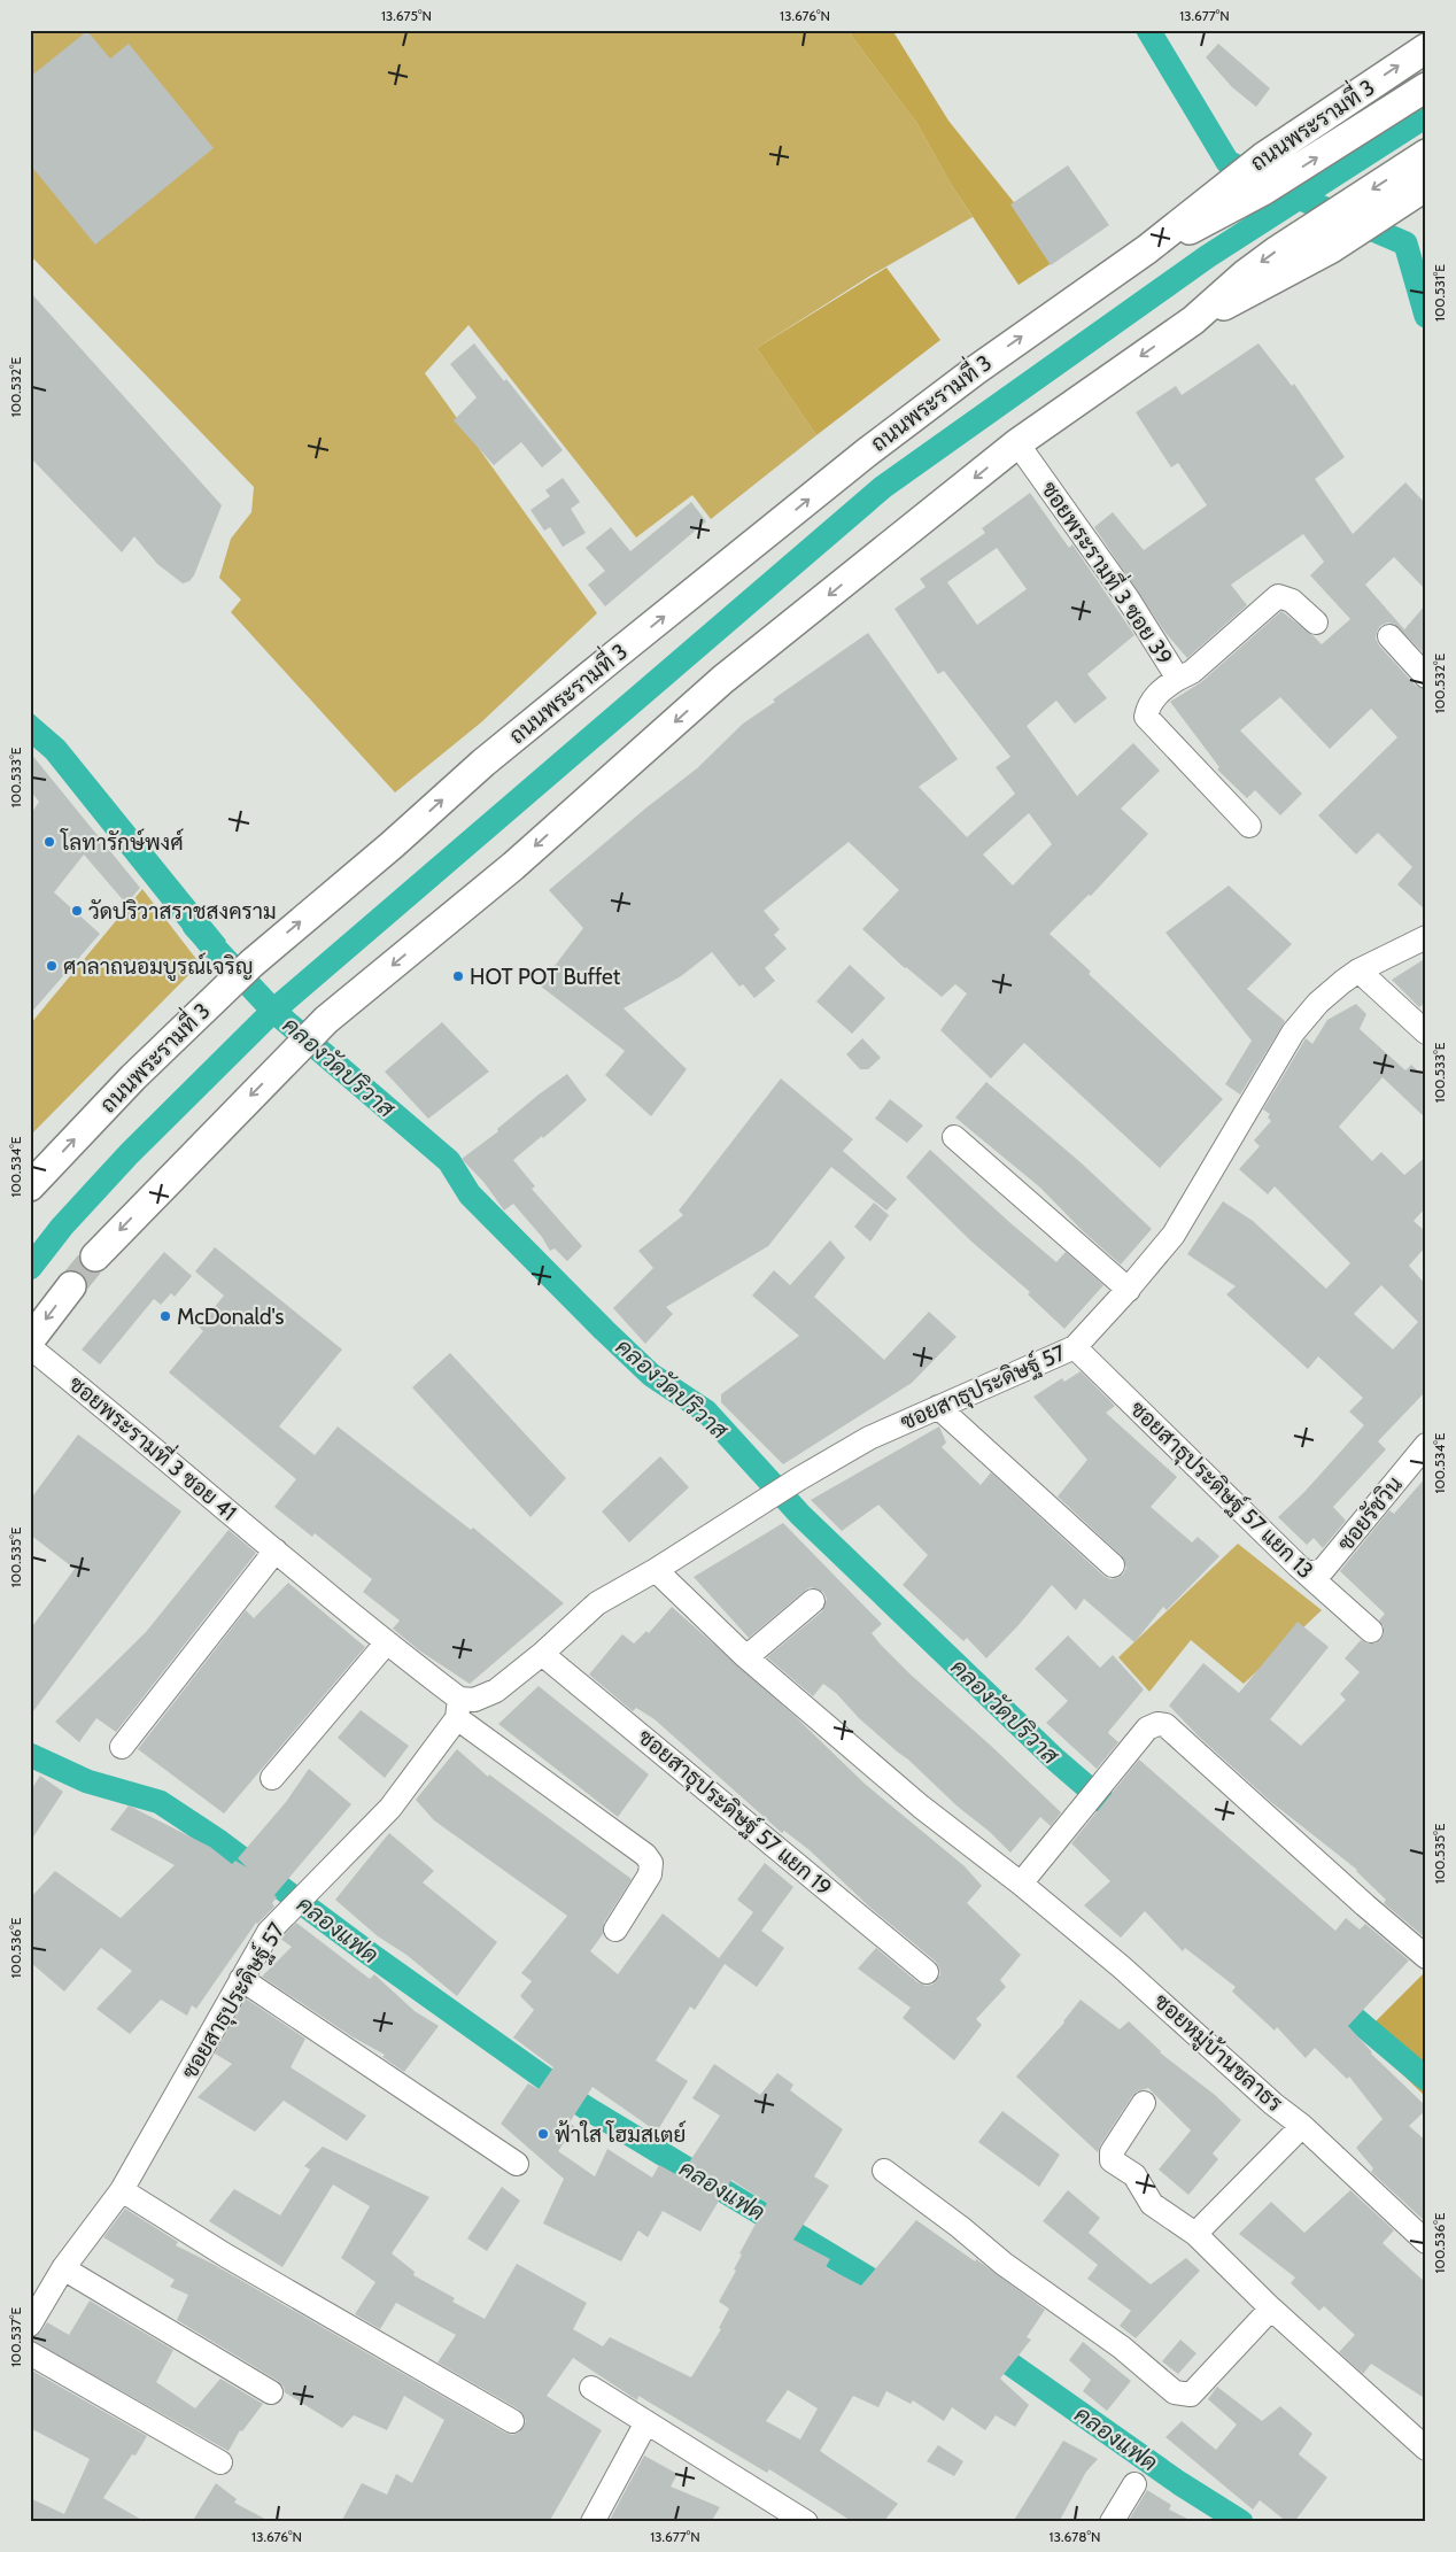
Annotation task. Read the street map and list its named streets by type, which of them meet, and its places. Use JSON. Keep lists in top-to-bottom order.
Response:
{
  "streets": {
    "main road": ["ถนนพระรามที่ 3"],
    "street": [
      "ซอยพระรามที่ 3 ซอย 39",
      "ซอยสาธุประดิษฐ์ 57",
      "ซอยพระรามที่ 3 ซอย 41",
      "ซอยสาธุประดิษฐ์ 57 แยก 13",
      "ซอยรัชวิน",
      "ซอยสาธุประดิษฐ์ 57 แยก 19",
      "ซอยหมู่บ้านชลาธร"
    ]
  },
  "crossings": [
    ["ซอยสาธุประดิษฐ์ 57", "ซอยสาธุประดิษฐ์ 57 แยก 13"],
    ["ซอยสาธุประดิษฐ์ 57", "ซอยสาธุประดิษฐ์ 57 แยก 19"],
    ["ซอยสาธุประดิษฐ์ 57", "ซอยหมู่บ้านชลาธร"],
    ["ซอยสาธุประดิษฐ์ 57 แยก 13", "ซอยรัชวิน"]
  ],
  "water": ["คลองวัดปริวาส", "คลองแฟด"],
  "places": [
    "โลทารักษ์พงศ์",
    "วัดปริวาสราชสงคราม",
    "ศาลาถนอมบูรณ์เจริญ",
    "HOT POT Buffet",
    "McDonald's",
    "ฟ้าใส โฮมสเตย์"
  ],
  "coordinates": [
    "13.675°N",
    "13.676°N",
    "13.677°N",
    "100.531°E",
    "100.532°E",
    "100.533°E",
    "100.534°E",
    "100.535°E",
    "100.536°E",
    "100.537°E",
    "13.678°N"
  ]
}
